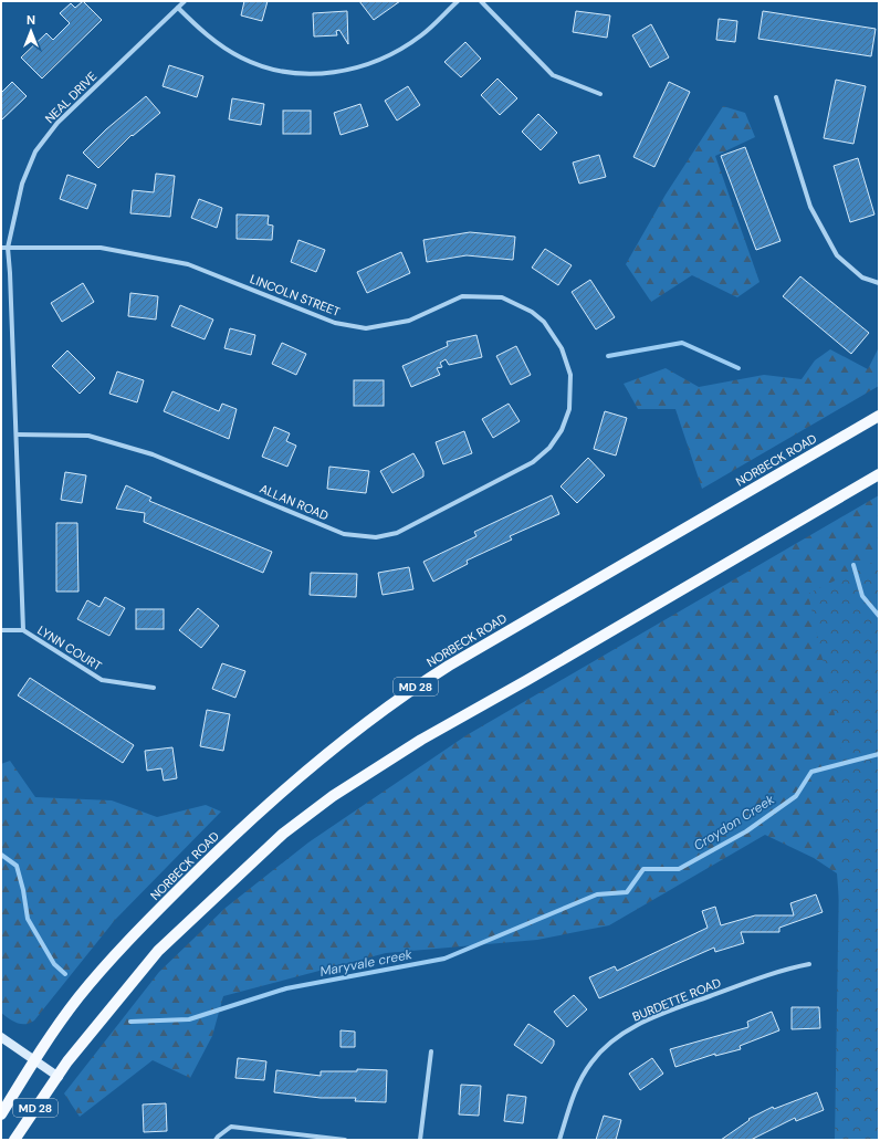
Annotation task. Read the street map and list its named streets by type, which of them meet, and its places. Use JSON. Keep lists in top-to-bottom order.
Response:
{
  "streets": {
    "main road": ["NORBECK ROAD", "MD 28"],
    "street": [
      "NEAL DRIVE",
      "LINCOLN STREET",
      "ALLAN ROAD",
      "LYNN COURT",
      "BURDETTE ROAD"
    ]
  },
  "crossings": [
    ["NEAL DRIVE", "LINCOLN STREET"],
    ["NEAL DRIVE", "ALLAN ROAD"],
    ["NEAL DRIVE", "LYNN COURT"],
    ["LINCOLN STREET", "ALLAN ROAD"],
    ["NORBECK ROAD", "MD 28"]
  ],
  "water": ["Croydon Creek", "Maryvale creek"],
  "north": "top"
}
